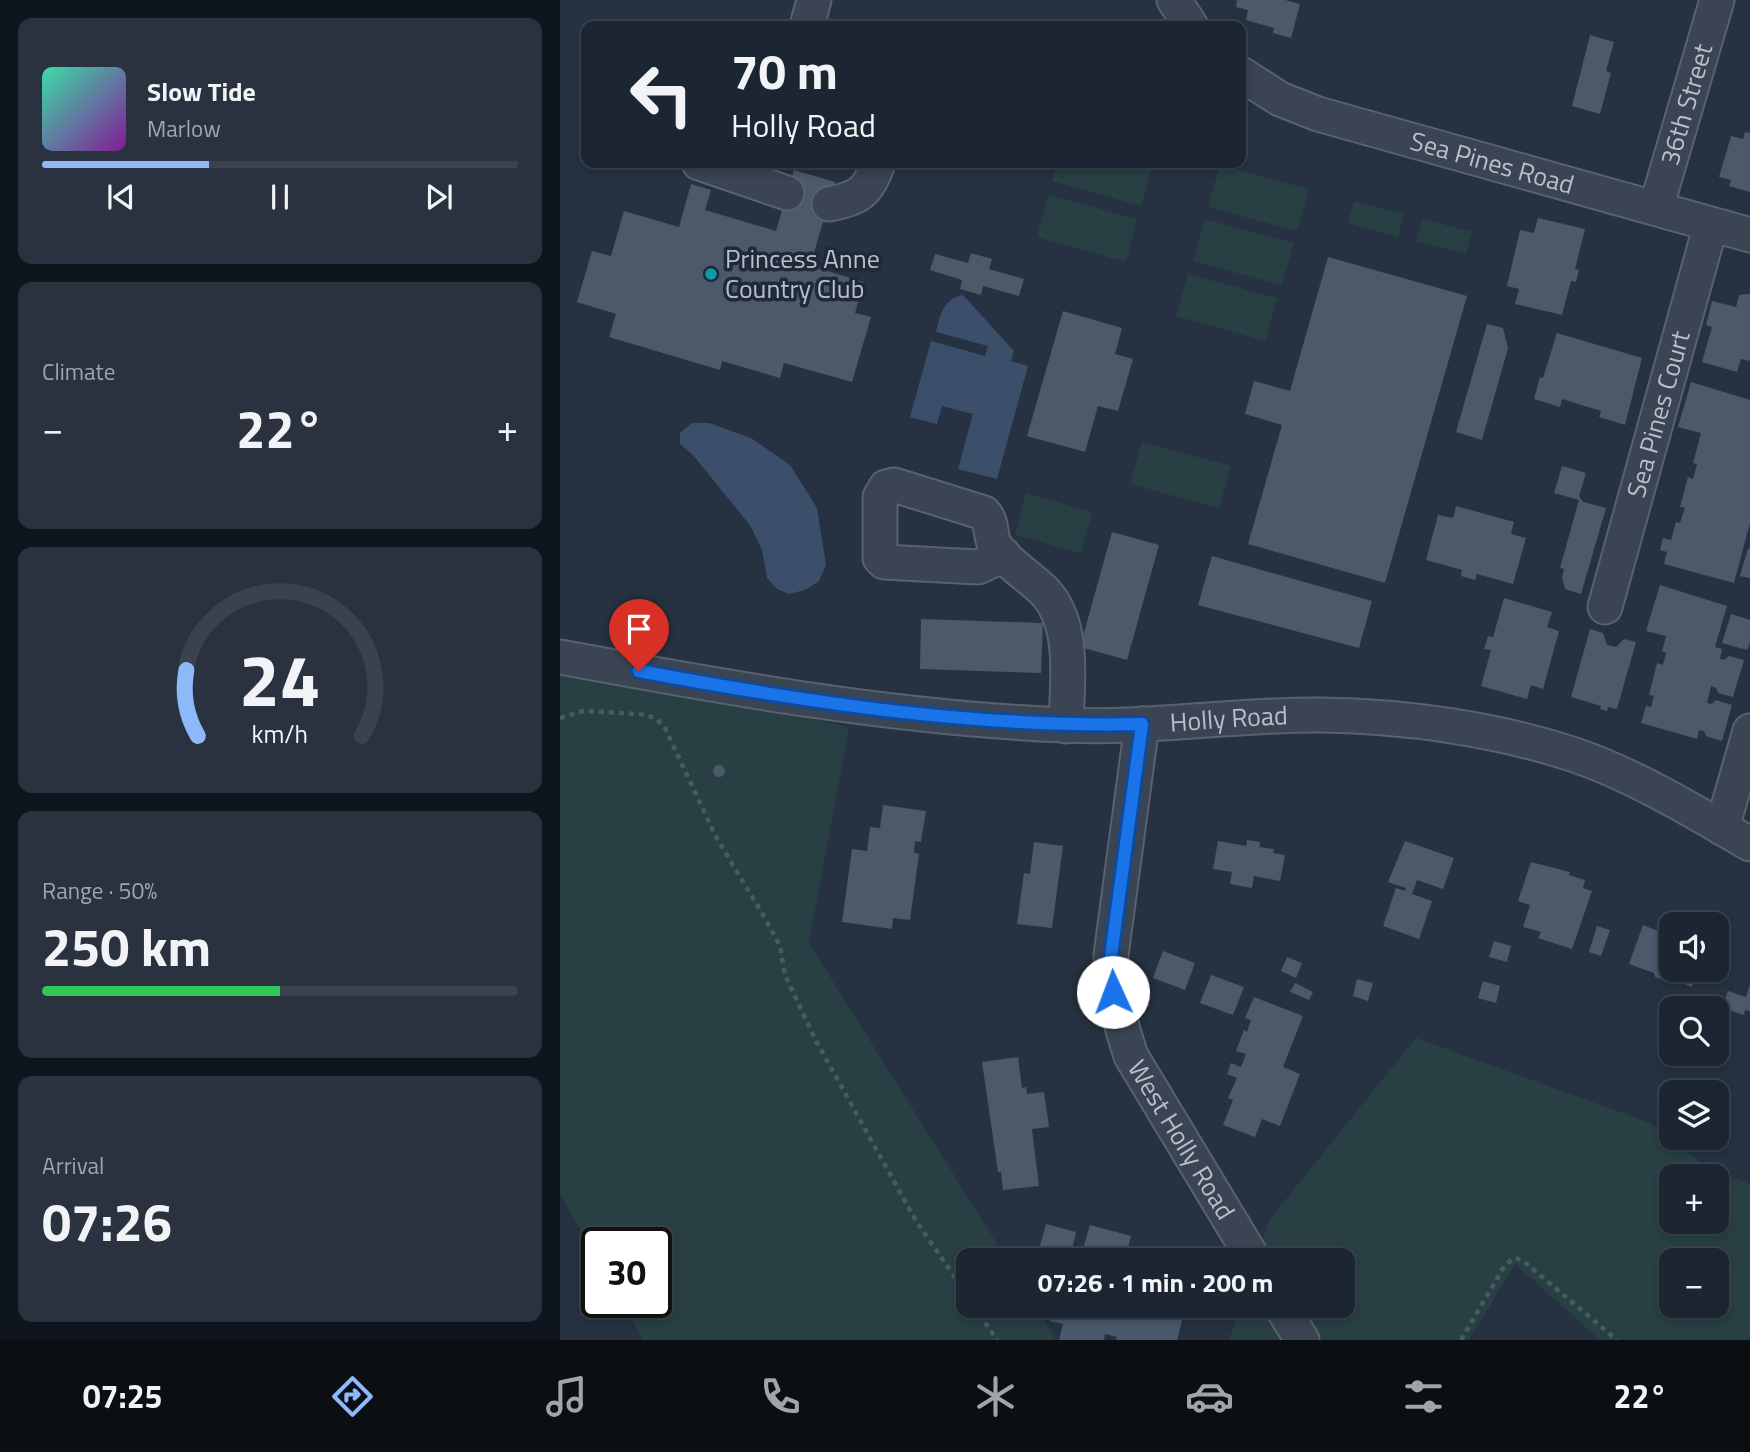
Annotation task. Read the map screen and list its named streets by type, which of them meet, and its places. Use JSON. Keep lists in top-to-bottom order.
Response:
{
  "streets": {
    "street": [
      "36th Street",
      "Sea Pines Road",
      "Sea Pines Court",
      "Holly Road",
      "West Holly Road"
    ]
  },
  "crossings": [
    ["36th Street", "Sea Pines Road"],
    ["Sea Pines Road", "Sea Pines Court"],
    ["Holly Road", "West Holly Road"]
  ],
  "places": ["Princess Anne Country Club"],
  "page": {
    "turn": ["70 m", "Holly Road"],
    "song": ["Slow Tide", "Marlow"],
    "tile": [
      "Climate",
      ["Range · 50%", "250 km"],
      ["Arrival", "07:26"]
    ],
    "heat": ["−", "22°", "+"],
    "map_buttons": ["+", "−"],
    "limit": "30",
    "trip": "07:26 · 1 min · 200 m",
    "tabs": ["07:25", "22°"],
    "gauge": ["24", "km/h"]
  }
}
